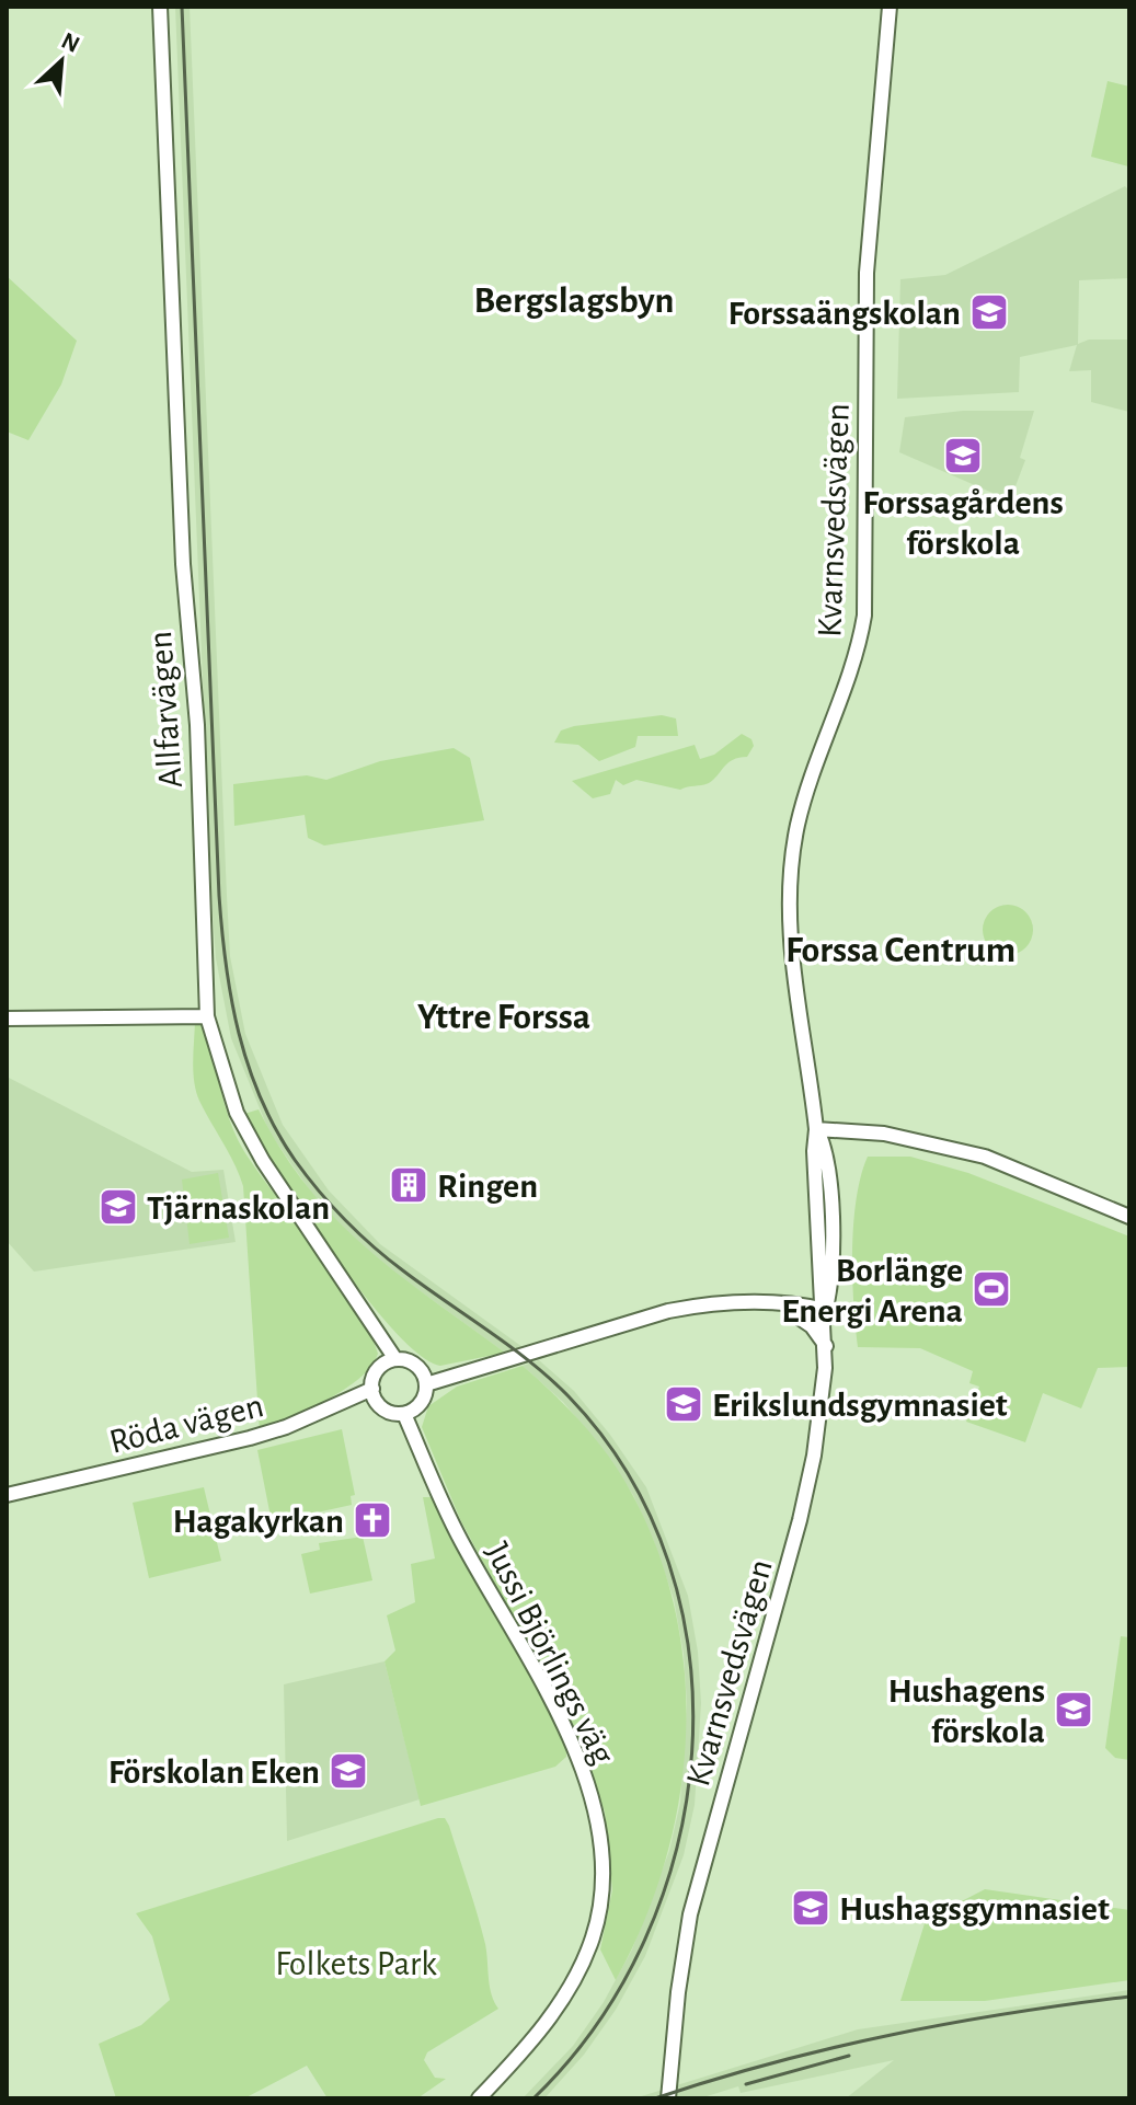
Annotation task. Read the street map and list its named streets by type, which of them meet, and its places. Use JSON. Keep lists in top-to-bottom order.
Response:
{
  "streets": {
    "street": [
      "Kvarnsvedsvägen",
      "Allfarvägen",
      "Röda vägen",
      "Jussi Björlings väg"
    ]
  },
  "crossings": [
    ["Allfarvägen", "Röda vägen"],
    ["Allfarvägen", "Jussi Björlings väg"],
    ["Röda vägen", "Jussi Björlings väg"]
  ],
  "districts": ["Bergslagsbyn", "Forssa Centrum", "Yttre Forssa"],
  "parks": ["Folkets Park"],
  "places": {
    "school or university": [
      "Forssaängskolan",
      "Forssagårdens förskola",
      "Tjärnaskolan",
      "Erikslundsgymnasiet",
      "Hushagens förskola",
      "Förskolan Eken",
      "Hushagsgymnasiet"
    ],
    "building": ["Ringen"],
    "sports": ["Borlänge Energi Arena"],
    "church": ["Hagakyrkan"]
  },
  "north": "top right"
}
